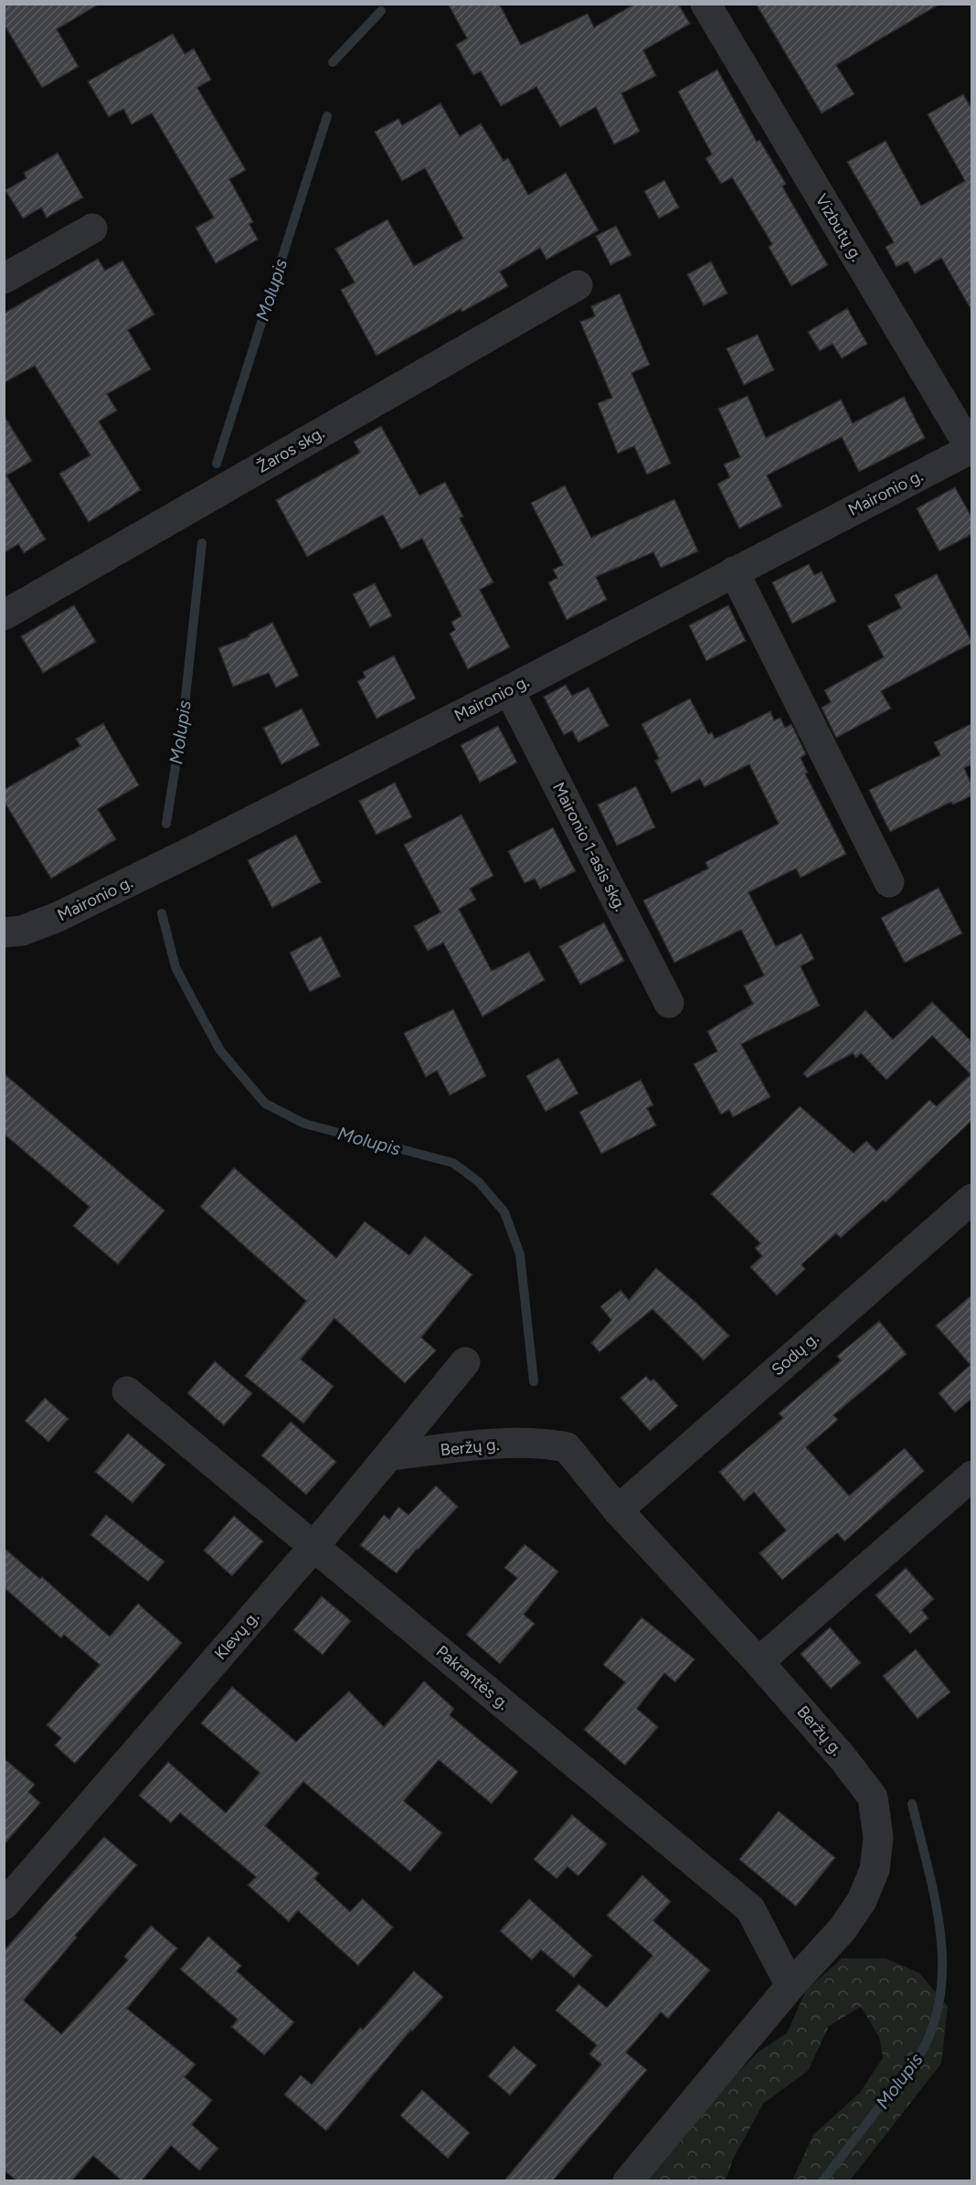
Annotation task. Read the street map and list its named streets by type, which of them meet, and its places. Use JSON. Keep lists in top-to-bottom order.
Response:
{
  "streets": {
    "street": [
      "Vizbutų g.",
      "Žaros skg.",
      "Maironio g.",
      "Maironio 1-asis skg.",
      "Sodų g.",
      "Beržų g.",
      "Klevų g.",
      "Pakrantės g."
    ]
  },
  "crossings": [
    ["Vizbutų g.", "Maironio g."],
    ["Maironio g.", "Maironio 1-asis skg."],
    ["Sodų g.", "Beržų g."],
    ["Beržų g.", "Klevų g."],
    ["Beržų g.", "Pakrantės g."],
    ["Klevų g.", "Pakrantės g."]
  ],
  "water": ["Molupis"]
}
